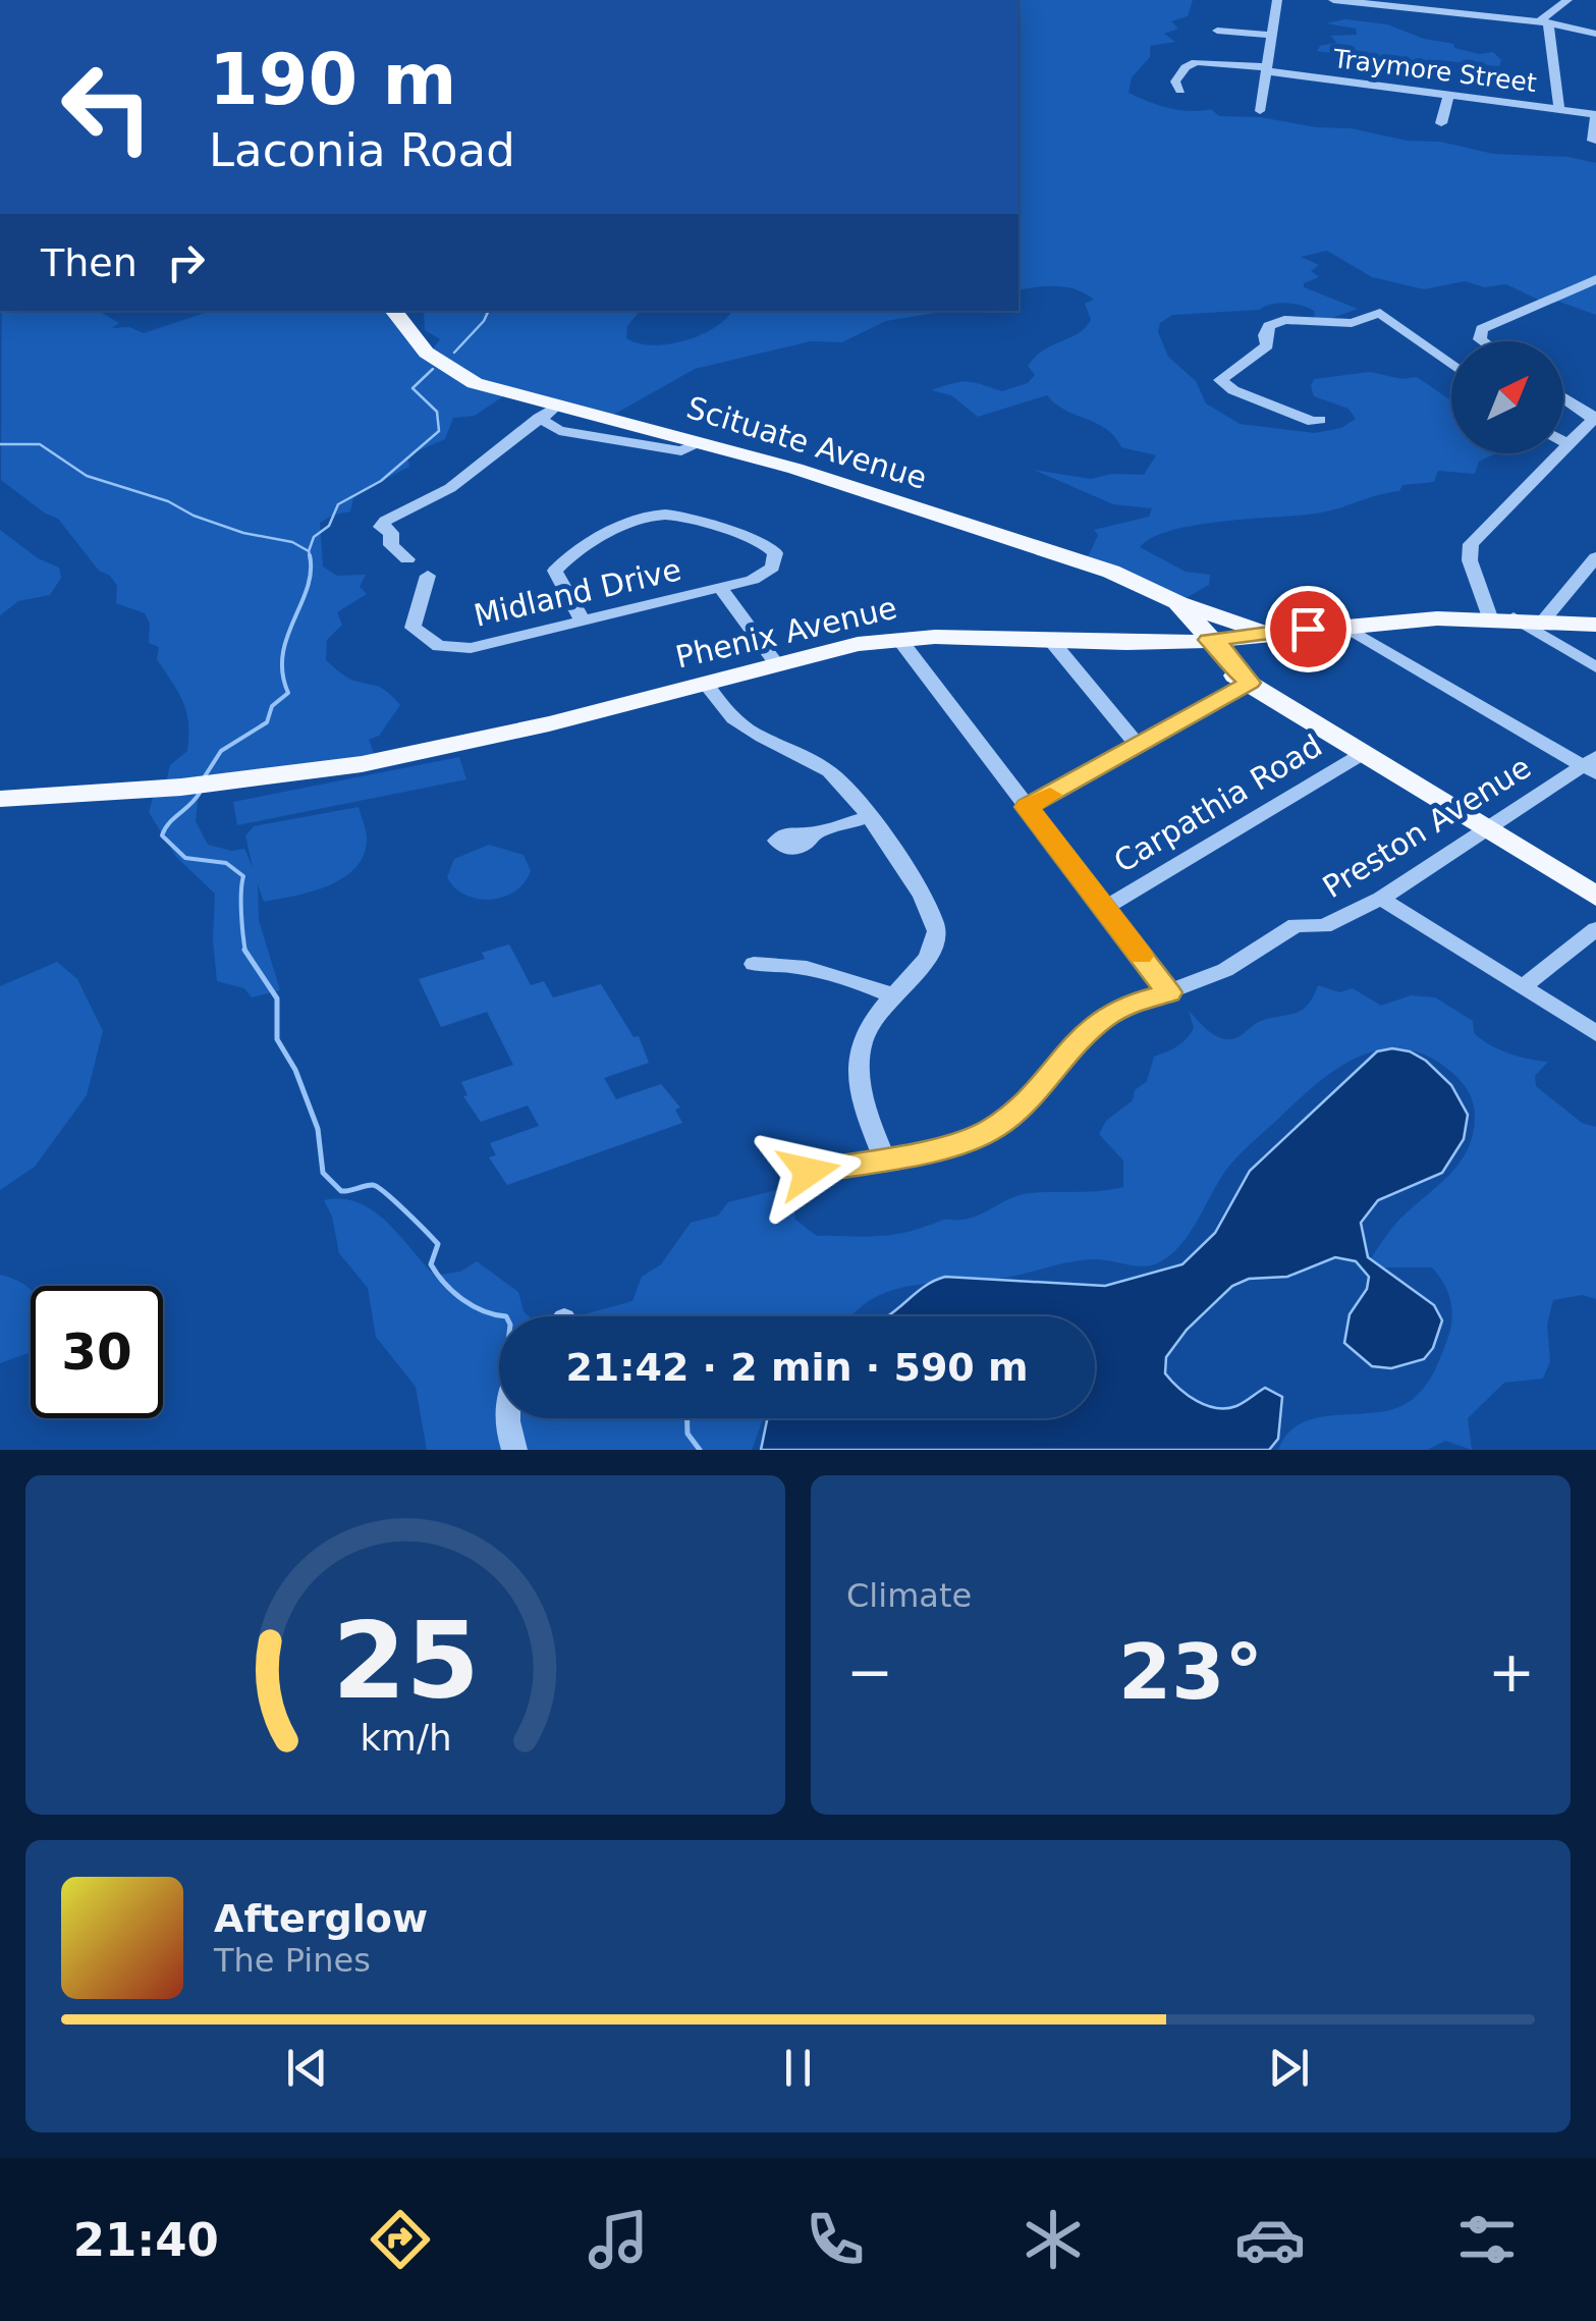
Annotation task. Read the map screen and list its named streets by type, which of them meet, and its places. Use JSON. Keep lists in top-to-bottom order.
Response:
{
  "streets": {
    "main road": ["Scituate Avenue", "Phenix Avenue"],
    "street": [
      "Traymore Street",
      "Midland Drive",
      "Carpathia Road",
      "Preston Avenue"
    ]
  },
  "crossings": [
    ["Scituate Avenue", "Phenix Avenue"],
    ["Midland Drive", "Phenix Avenue"]
  ],
  "north": "top right",
  "page": {
    "turn": ["190 m", "Laconia Road"],
    "then": "Then",
    "limit": "30",
    "trip": "21:42 · 2 min · 590 m",
    "tile": "Climate",
    "heat": ["−", "23°", "+"],
    "song": ["Afterglow", "The Pines"],
    "tabs": "21:40",
    "gauge": ["25", "km/h"]
  }
}
